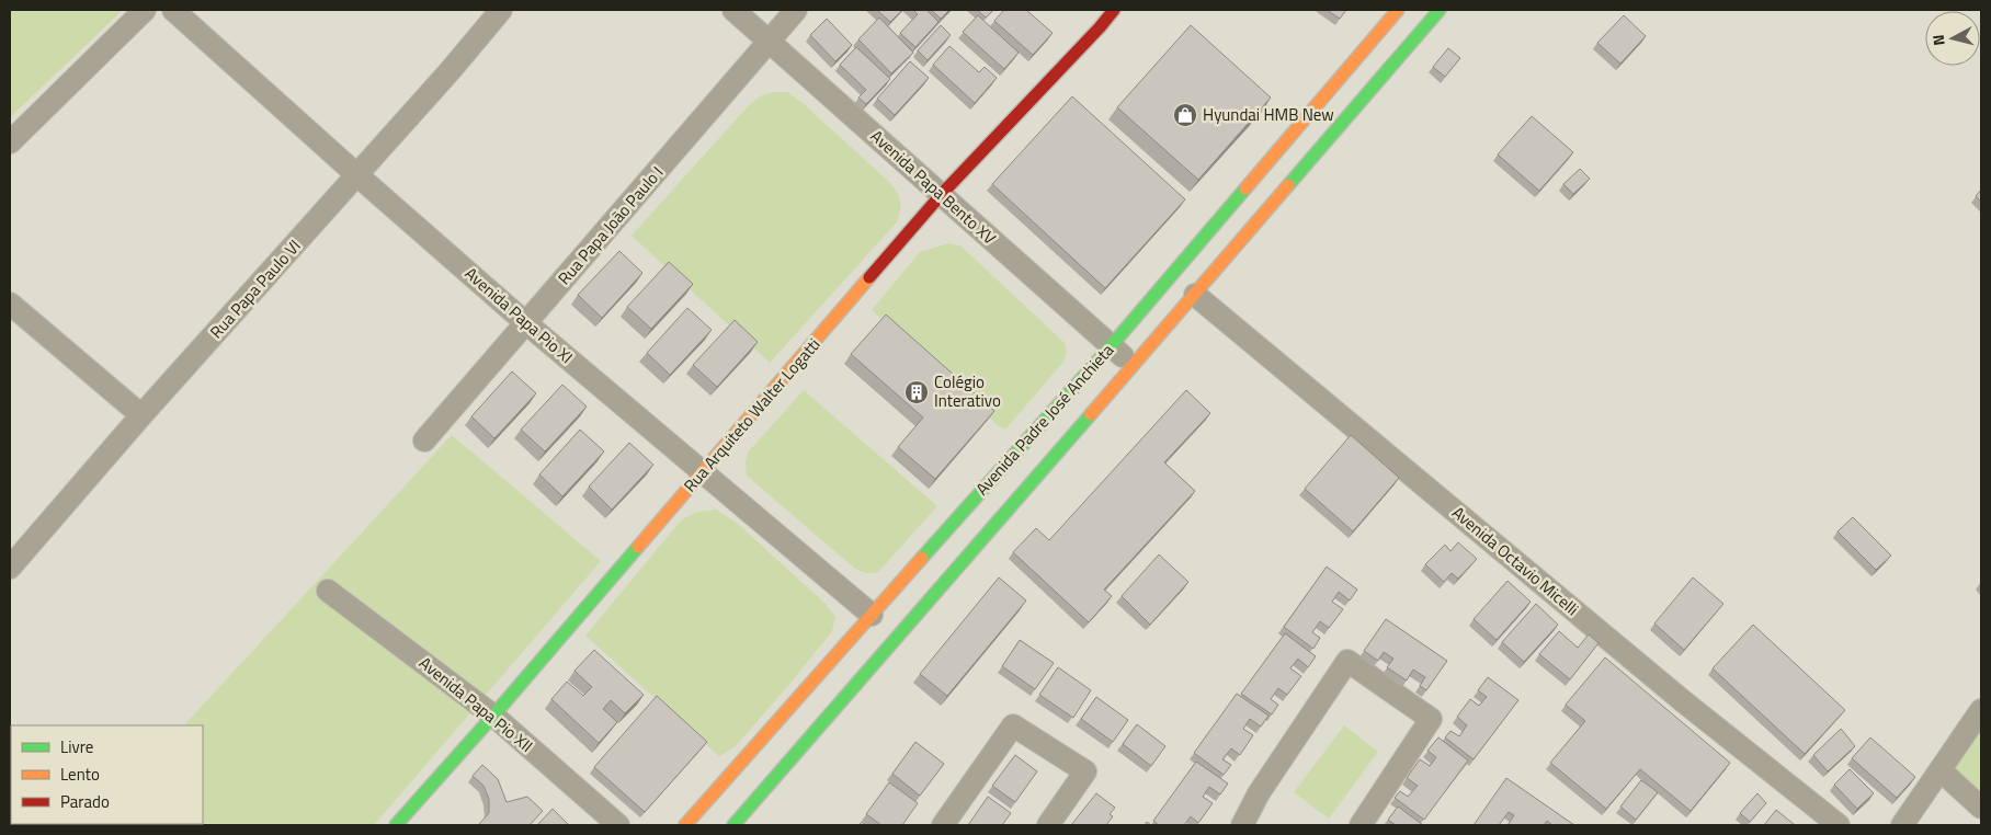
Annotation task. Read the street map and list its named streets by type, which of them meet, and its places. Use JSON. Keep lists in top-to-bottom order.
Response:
{
  "streets": {
    "main road": ["Rua Arquiteto Walter Logatti", "Avenida Padre José Anchieta"],
    "street": [
      "Avenida Papa Bento XV",
      "Rua Papa João Paulo I",
      "Rua Papa Paulo VI",
      "Avenida Papa Pio XI",
      "Avenida Octavio Micelli",
      "Avenida Papa Pio XII"
    ]
  },
  "crossings": [
    ["Avenida Papa Bento XV", "Rua Papa João Paulo I"],
    ["Avenida Papa Bento XV", "Rua Arquiteto Walter Logatti"],
    ["Avenida Papa Bento XV", "Avenida Padre José Anchieta"],
    ["Rua Papa João Paulo I", "Avenida Papa Pio XI"],
    ["Rua Papa Paulo VI", "Avenida Papa Pio XI"],
    ["Avenida Papa Pio XI", "Rua Arquiteto Walter Logatti"],
    ["Avenida Papa Pio XI", "Avenida Padre José Anchieta"],
    ["Rua Arquiteto Walter Logatti", "Avenida Papa Pio XII"],
    ["Avenida Padre José Anchieta", "Avenida Octavio Micelli"]
  ],
  "places": {
    "shop": ["Hyundai HMB New"],
    "building": ["Colégio Interativo"]
  },
  "legend": ["Livre", "Lento", "Parado"],
  "north": "left"
}
